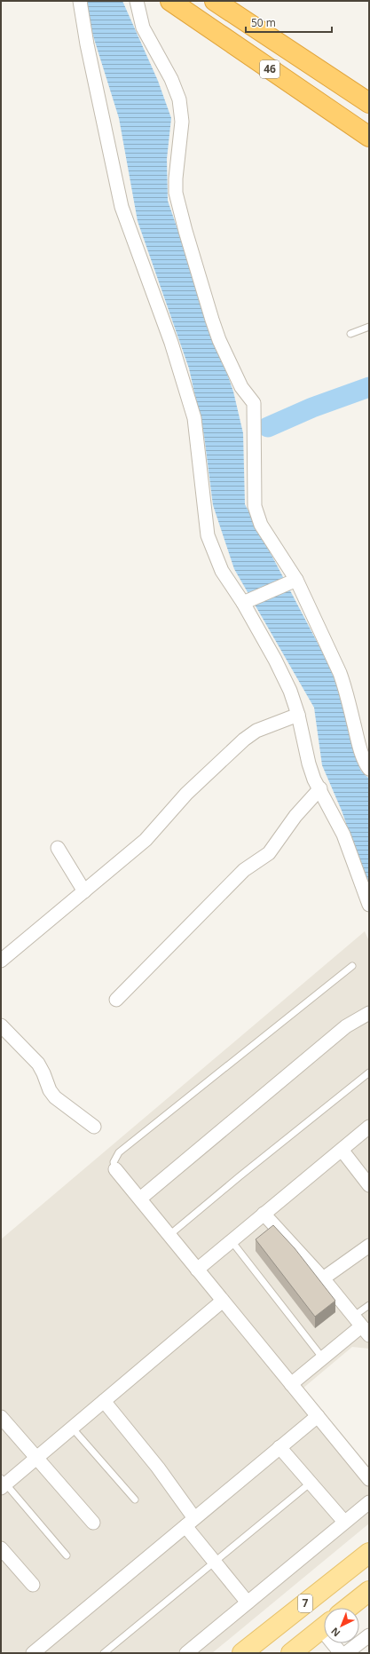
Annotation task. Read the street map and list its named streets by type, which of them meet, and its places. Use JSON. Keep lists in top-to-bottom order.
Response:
{
  "streets": {
    "highway": ["46"],
    "main road": ["7"]
  },
  "scale_bar": "50 m",
  "north": "bottom left"
}
